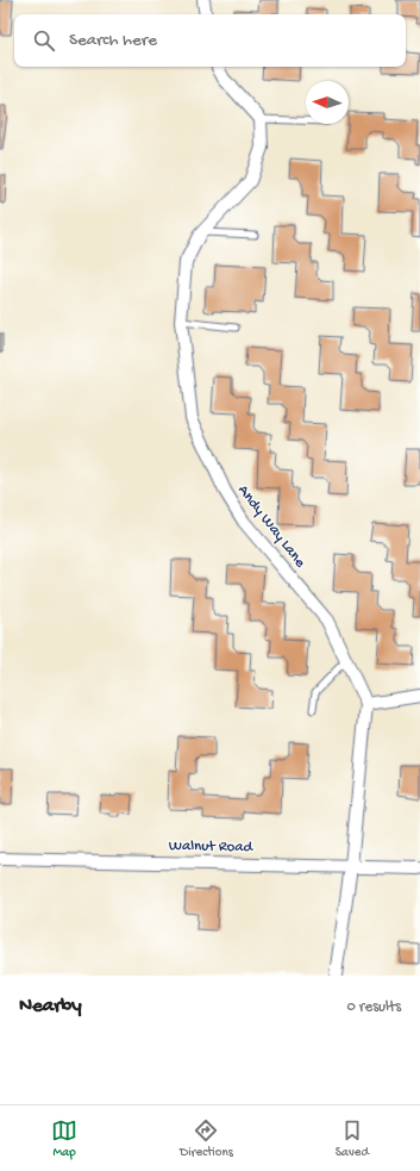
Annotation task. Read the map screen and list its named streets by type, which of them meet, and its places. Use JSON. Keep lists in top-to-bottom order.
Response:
{
  "streets": {
    "street": ["Andy Way Lane", "Walnut Road"]
  },
  "north": "left",
  "page": {
    "search": "Search here",
    "heading": ["Nearby", "0 results"],
    "nav": ["Map", "Directions", "Saved"]
  }
}
